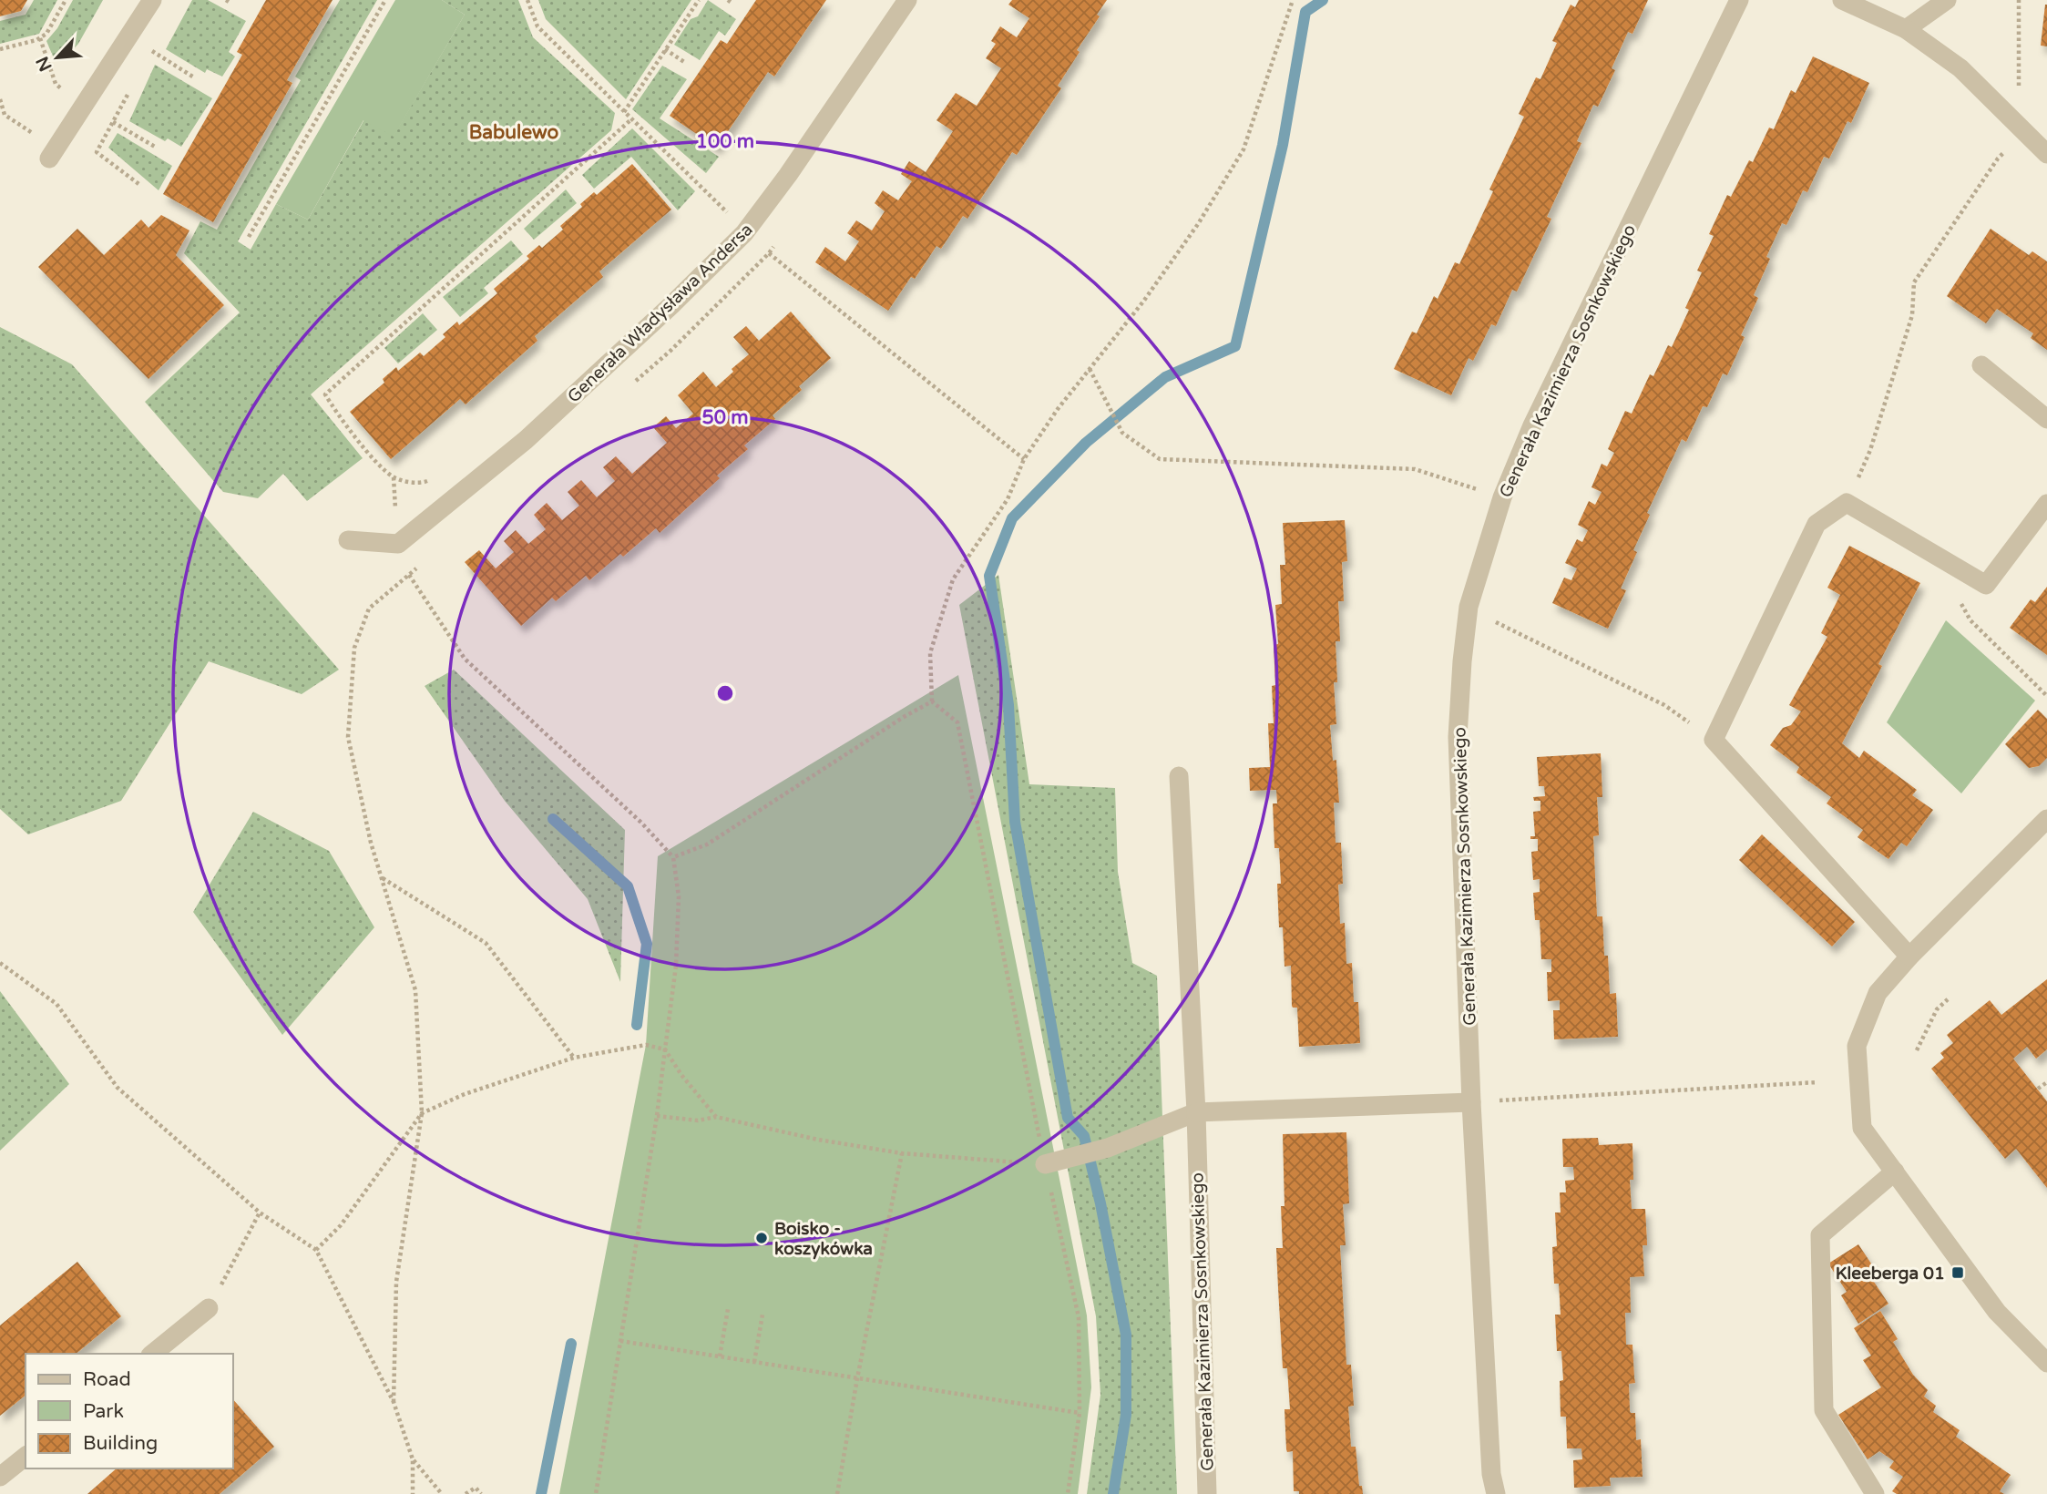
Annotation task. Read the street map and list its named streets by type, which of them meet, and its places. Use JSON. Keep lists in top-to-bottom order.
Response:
{
  "streets": {
    "street": ["Generała Władysława Andersa", "Generała Kazimierza Sosnkowskiego"]
  },
  "districts": ["Babulewo"],
  "places": {
    "other": ["Boisko - koszykówka"],
    "transit": ["Kleeberga 01"]
  },
  "legend": ["Road", "Park", "Building"],
  "north": "bottom left",
  "rings": ["100 m", "50 m"]
}
